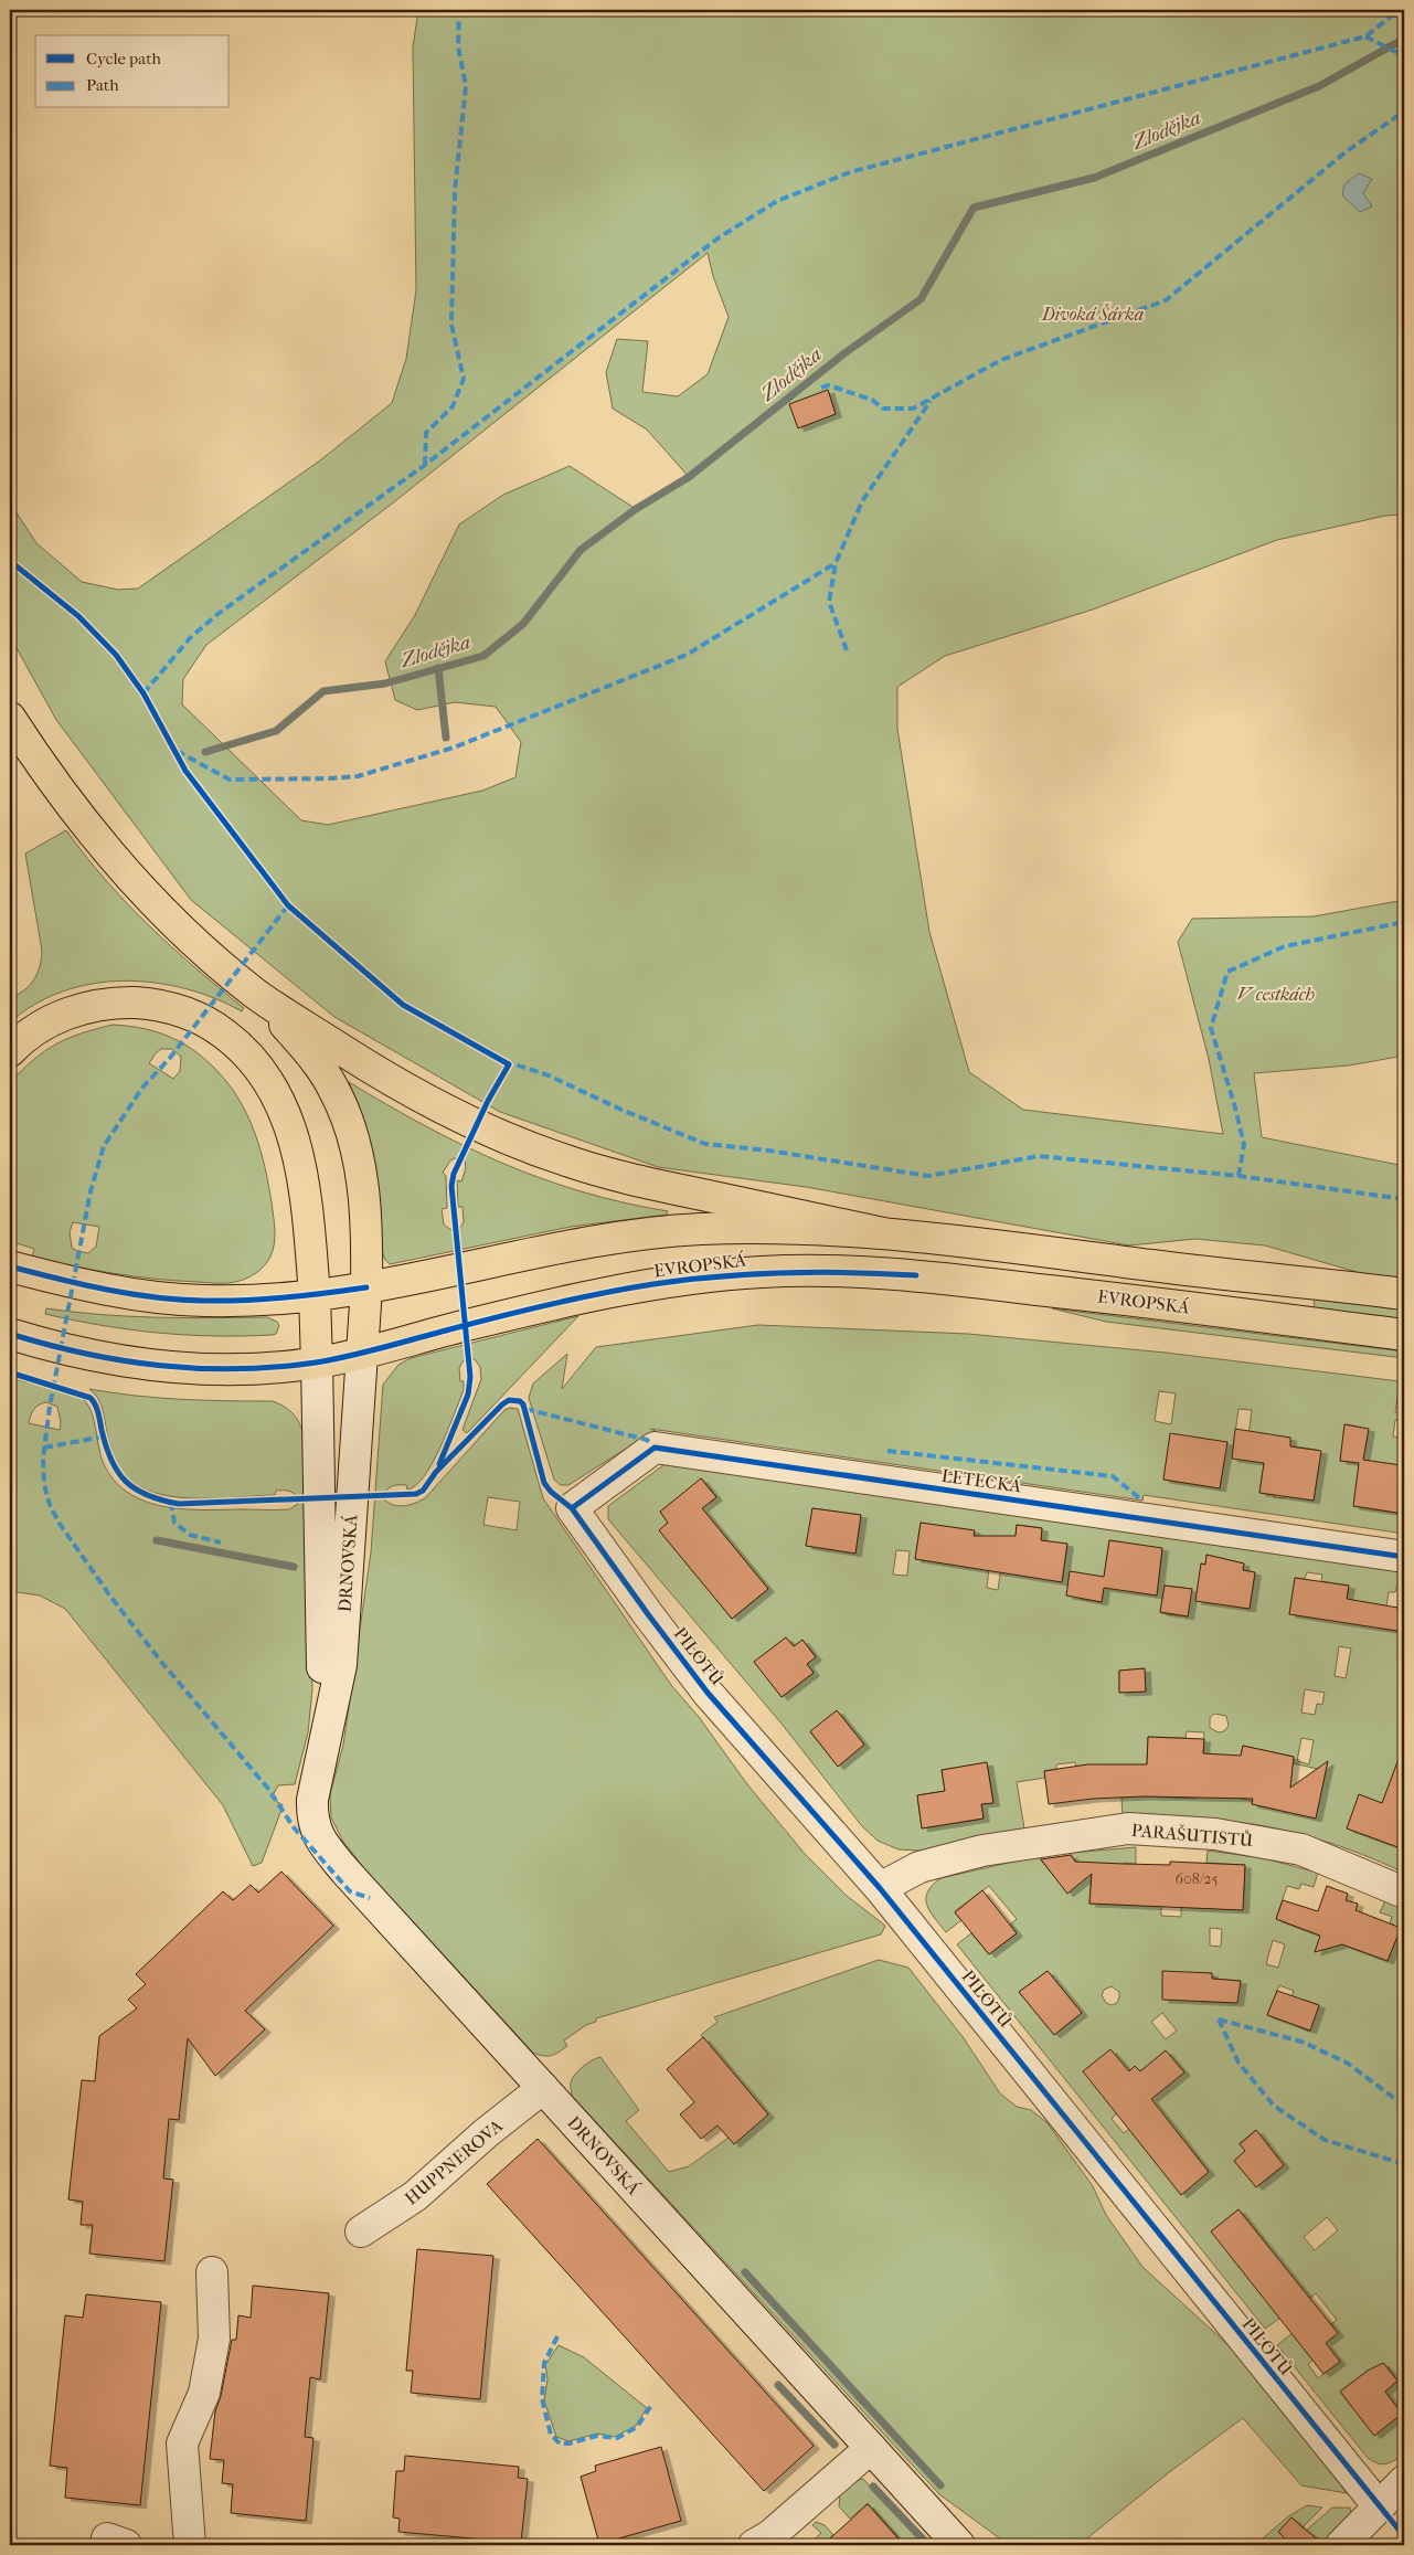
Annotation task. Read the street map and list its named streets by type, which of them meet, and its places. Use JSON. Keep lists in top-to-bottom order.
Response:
{
  "streets": {
    "main road": ["EVROPSKÁ"],
    "street": [
      "LETECKÁ",
      "DRNOVSKÁ",
      "PILOTŮ",
      "PARAŠUTISTŮ",
      "HUPPNEROVA"
    ]
  },
  "crossings": [
    ["EVROPSKÁ", "DRNOVSKÁ"],
    ["LETECKÁ", "PILOTŮ"],
    ["DRNOVSKÁ", "HUPPNEROVA"],
    ["PILOTŮ", "PARAŠUTISTŮ"]
  ],
  "water": ["Zlodějka"],
  "parks": ["Divoká Šárka", "V cestkách"],
  "house_numbers": ["608/25"],
  "legend": ["Cycle path", "Path"]
}
